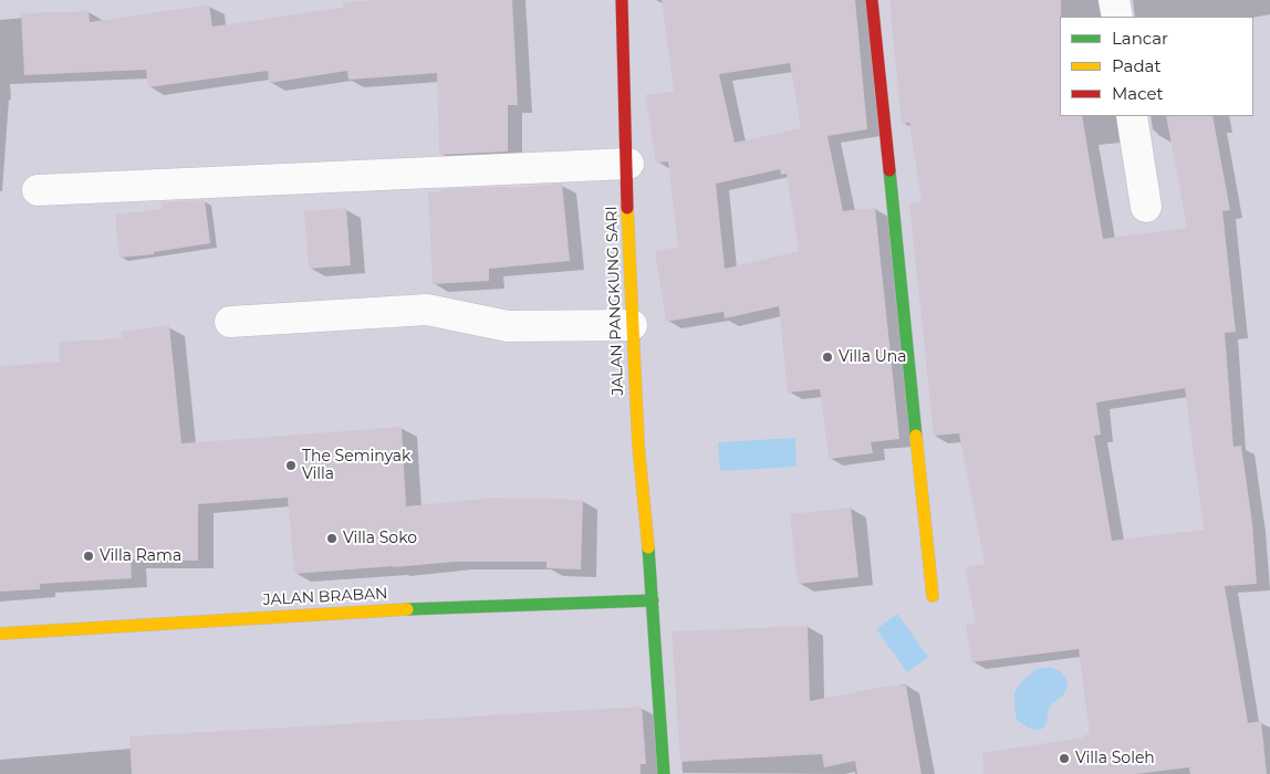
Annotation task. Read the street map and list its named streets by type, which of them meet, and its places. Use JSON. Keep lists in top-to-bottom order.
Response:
{
  "streets": {
    "street": ["JALAN PANGKUNG SARI", "JALAN BRABAN"]
  },
  "crossings": [
    ["JALAN PANGKUNG SARI", "JALAN BRABAN"]
  ],
  "places": [
    "Villa Una",
    "The Seminyak Villa",
    "Villa Soko",
    "Villa Rama",
    "Villa Soleh"
  ],
  "legend": ["Lancar", "Padat", "Macet"]
}
